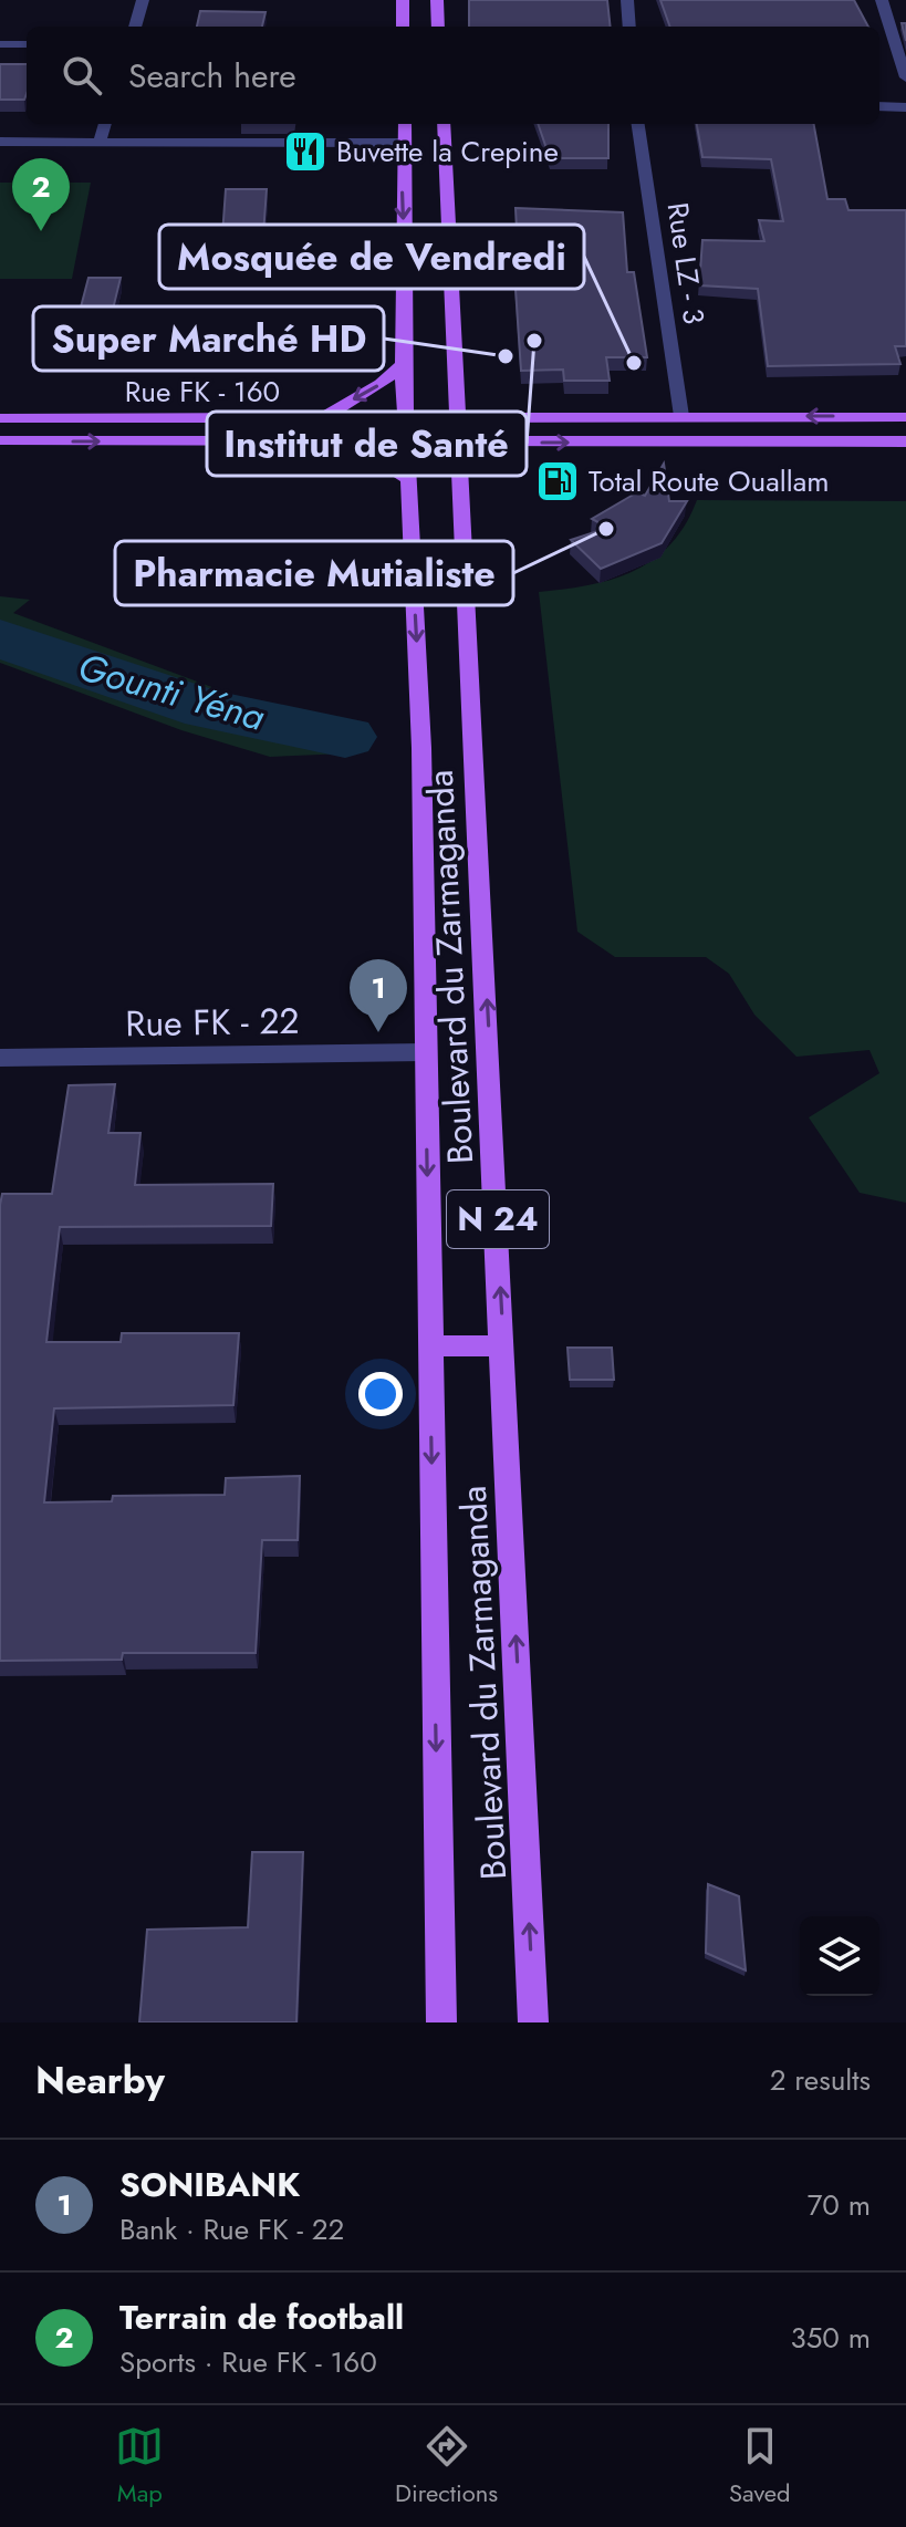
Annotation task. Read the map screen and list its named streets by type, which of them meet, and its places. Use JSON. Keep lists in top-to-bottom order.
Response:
{
  "streets": {
    "main road": ["Rue FK - 160", "Boulevard du Zarmaganda", "N 24"],
    "street": ["Rue LZ - 3", "Rue FK - 22"]
  },
  "crossings": [
    ["Rue LZ - 3", "Rue FK - 160"],
    ["Rue FK - 160", "Boulevard du Zarmaganda"],
    ["Boulevard du Zarmaganda", "Rue FK - 22"]
  ],
  "water": ["Gounti Yéna"],
  "places": {
    "restaurant": ["Buvette la Crepine"],
    "other": [
      "Institut de Santé",
      "Super Marché HD",
      "Mosquée de Vendredi",
      "Pharmacie Mutialiste"
    ],
    "fuel station": ["Total Route Ouallam"]
  },
  "page": {
    "search": "Search here",
    "pins": ["2", "1"],
    "heading": ["Nearby", "2 results"],
    "list": [
      {
        "mark": "1",
        "name": "SONIBANK",
        "note": "Bank · Rue FK - 22",
        "value": "70 m"
      },
      {
        "mark": "2",
        "name": "Terrain de football",
        "note": "Sports · Rue FK - 160",
        "value": "350 m"
      }
    ],
    "nav": ["Map", "Directions", "Saved"]
  }
}
